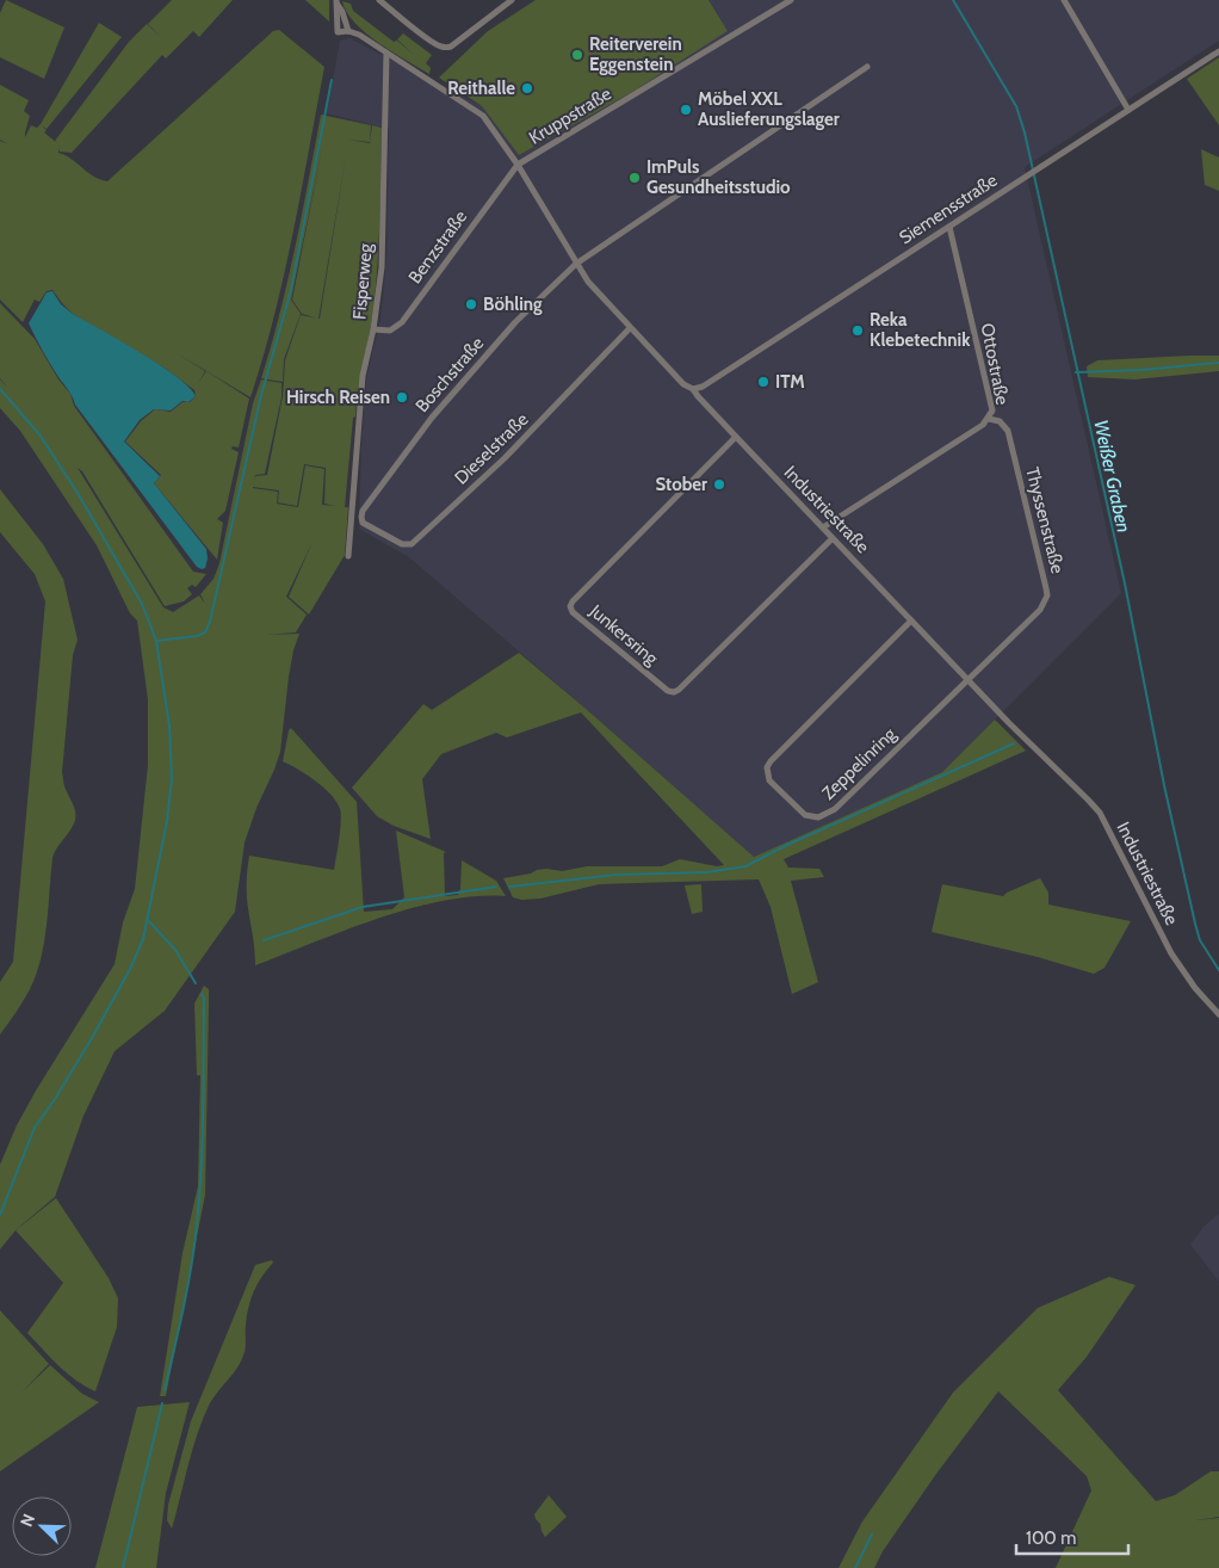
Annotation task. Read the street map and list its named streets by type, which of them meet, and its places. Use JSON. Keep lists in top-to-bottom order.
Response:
{
  "streets": {
    "street": [
      "Kruppstraße",
      "Siemensstraße",
      "Benzstraße",
      "Fisperweg",
      "Ottostraße",
      "Boschstraße",
      "Dieselstraße",
      "Industriestraße",
      "Thyssenstraße",
      "Junkersring",
      "Zeppelinring"
    ]
  },
  "crossings": [
    ["Kruppstraße", "Benzstraße"],
    ["Kruppstraße", "Industriestraße"],
    ["Siemensstraße", "Ottostraße"],
    ["Siemensstraße", "Industriestraße"],
    ["Benzstraße", "Fisperweg"],
    ["Benzstraße", "Industriestraße"],
    ["Fisperweg", "Industriestraße"],
    ["Ottostraße", "Industriestraße"],
    ["Ottostraße", "Thyssenstraße"],
    ["Boschstraße", "Dieselstraße"],
    ["Boschstraße", "Industriestraße"],
    ["Dieselstraße", "Industriestraße"],
    ["Industriestraße", "Thyssenstraße"],
    ["Industriestraße", "Junkersring"],
    ["Industriestraße", "Zeppelinring"],
    ["Thyssenstraße", "Zeppelinring"]
  ],
  "water": ["Weißer Graben"],
  "places": [
    "Reiterverein Eggenstein",
    "Reithalle",
    "Möbel XXL Auslieferungslager",
    "ImPuls Gesundheitsstudio",
    "Böhling",
    "Reka Klebetechnik",
    "ITM",
    "Hirsch Reisen",
    "Stober"
  ],
  "scale_bar": "100 m",
  "north": "top left"
}
